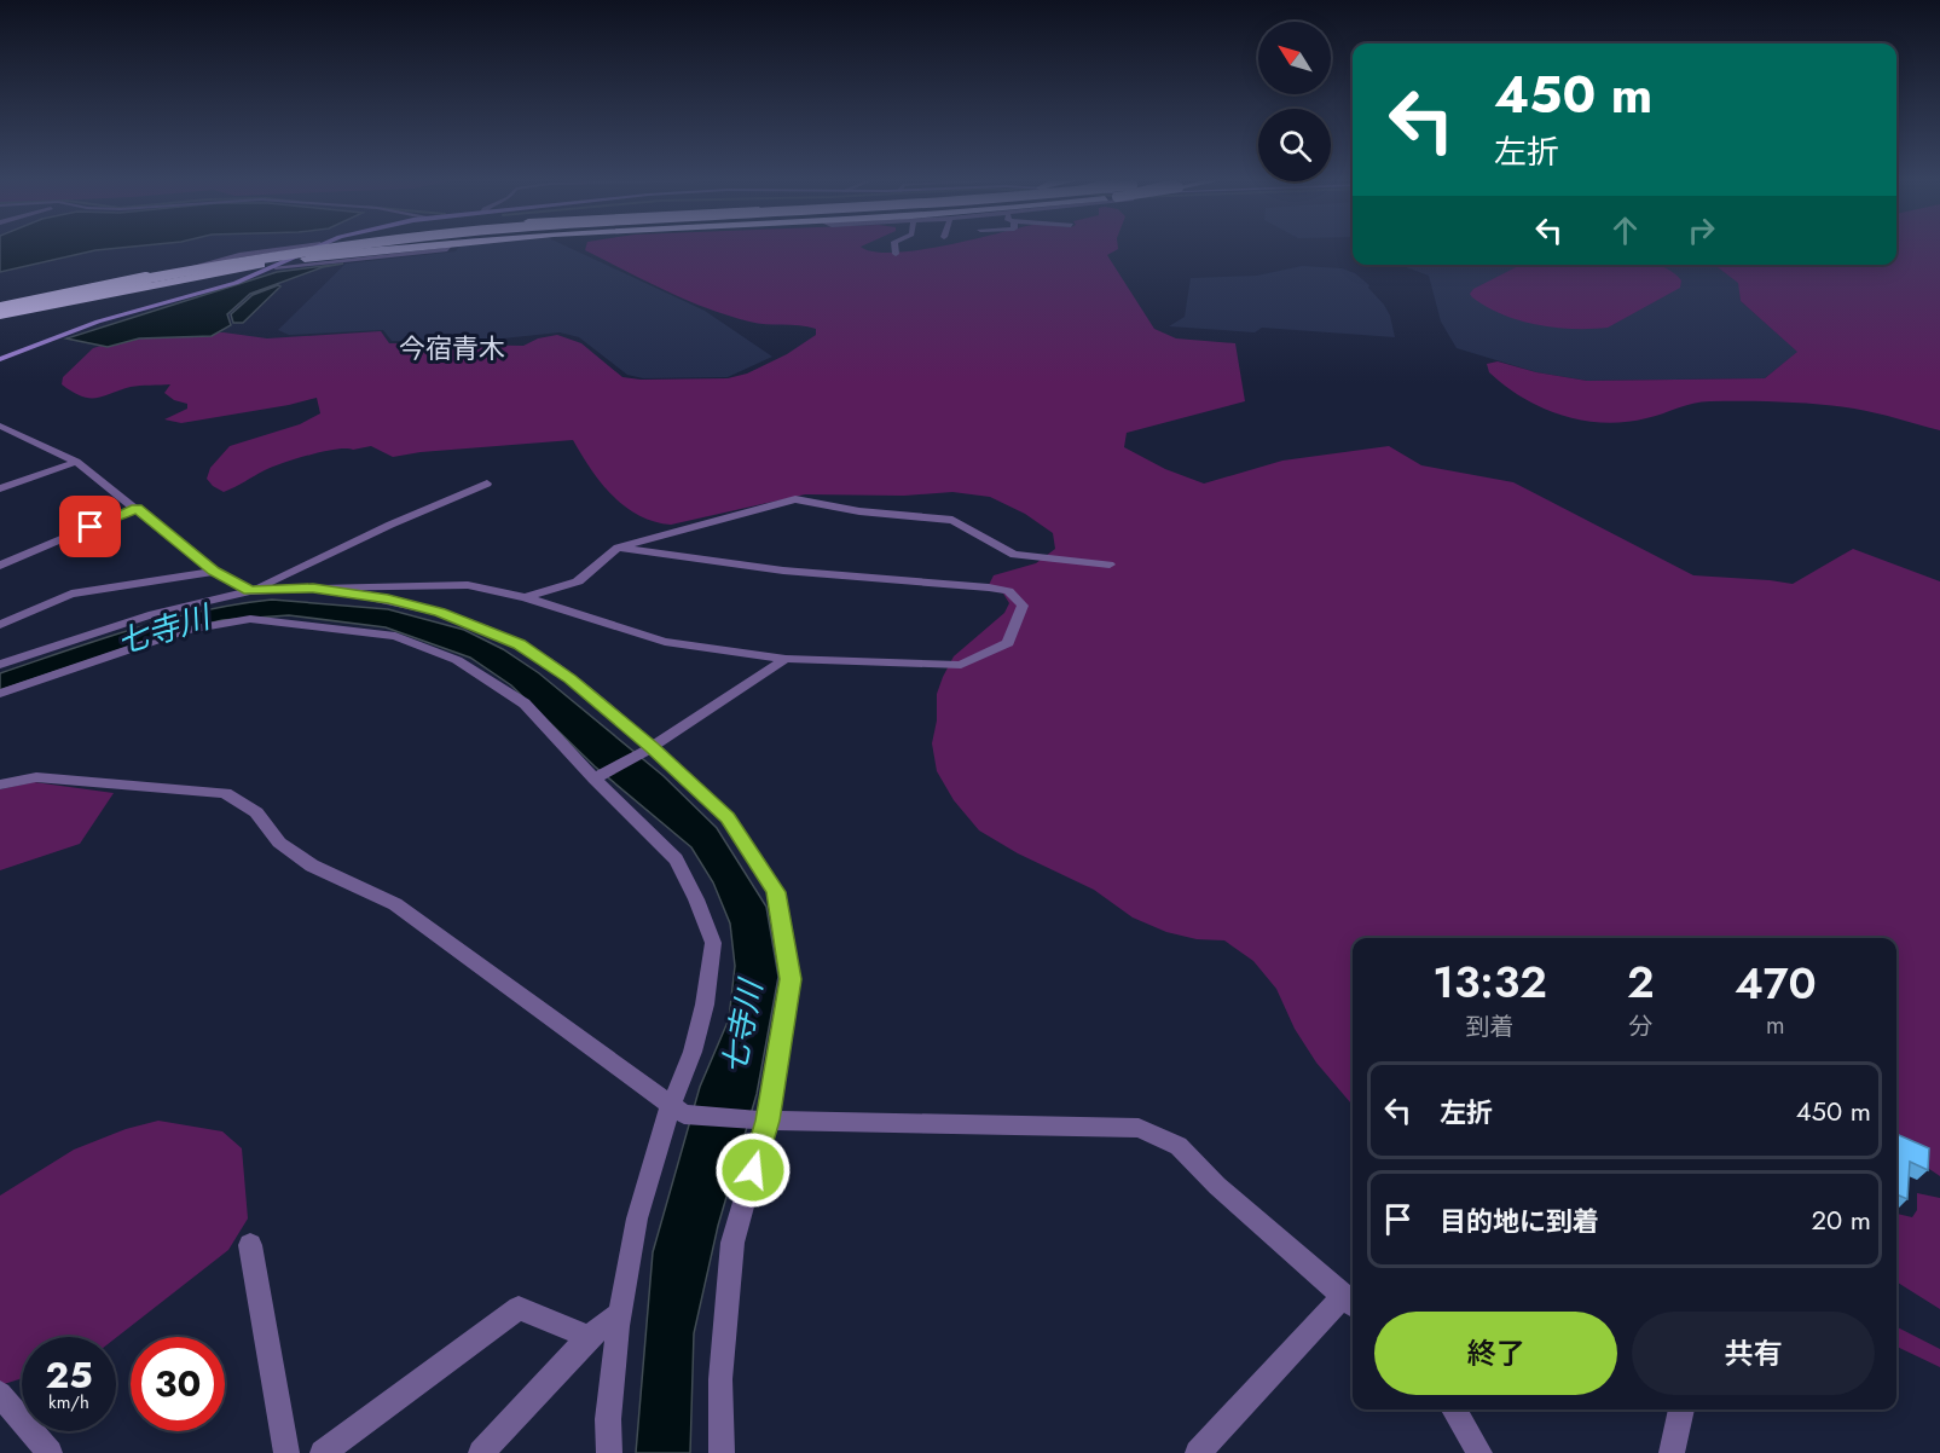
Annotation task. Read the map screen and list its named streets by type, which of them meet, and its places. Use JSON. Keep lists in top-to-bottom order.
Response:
{
  "districts": ["今宿青木"],
  "water": ["七寺川"],
  "north": "top left",
  "page": {
    "turn": ["450 m", "左折"],
    "eta": [
      "13:32",
      "到着",
      "2",
      "分",
      "470",
      "m"
    ],
    "list": [
      {
        "name": "左折",
        "value": "450 m"
      },
      {
        "name": "目的地に到着",
        "value": "20 m"
      }
    ],
    "buttons": ["終了", "共有"],
    "speed": "25 km/h",
    "limit": "30"
  }
}
